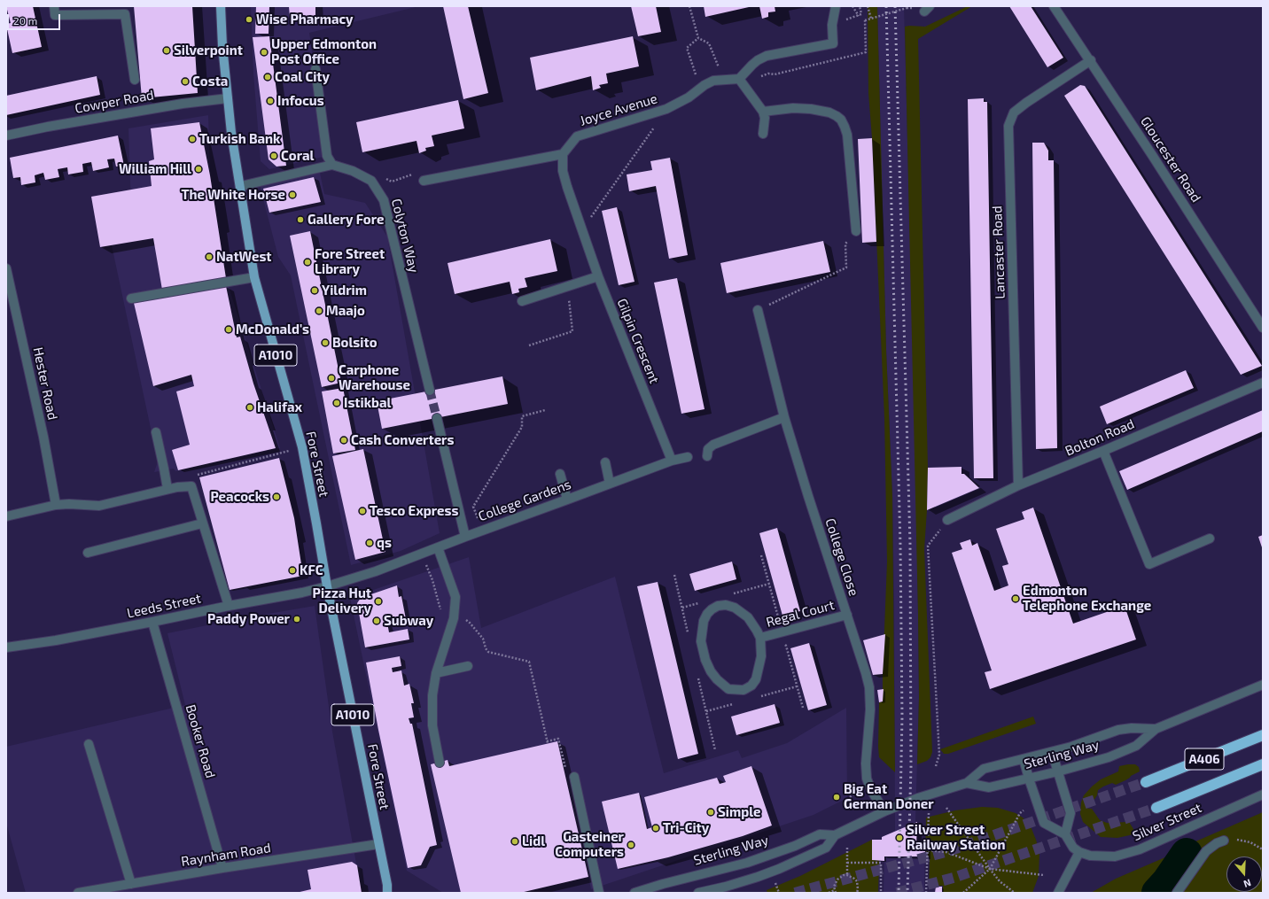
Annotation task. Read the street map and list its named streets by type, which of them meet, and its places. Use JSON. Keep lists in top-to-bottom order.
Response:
{
  "streets": {
    "highway": ["A406"],
    "main road": ["A1010", "Fore Street"],
    "street": [
      "Cowper Road",
      "Joyce Avenue",
      "Gloucester Road",
      "Colyton Way",
      "Lancaster Road",
      "Gilpin Crescent",
      "Hester Road",
      "Bolton Road",
      "College Gardens",
      "College Close",
      "Leeds Street",
      "Regal Court",
      "Booker Road",
      "Sterling Way",
      "Silver Street",
      "Raynham Road"
    ]
  },
  "crossings": [
    ["Cowper Road", "Fore Street"],
    ["Gloucester Road", "Lancaster Road"],
    ["Lancaster Road", "Bolton Road"],
    ["Gilpin Crescent", "College Gardens"],
    ["Fore Street", "College Gardens"],
    ["Fore Street", "Leeds Street"],
    ["Fore Street", "Raynham Road"],
    ["College Gardens", "Leeds Street"],
    ["College Close", "Regal Court"],
    ["College Close", "Sterling Way"],
    ["Leeds Street", "Booker Road"],
    ["Booker Road", "Raynham Road"]
  ],
  "places": [
    "Wise Pharmacy",
    "Silverpoint",
    "Upper Edmonton Post Office",
    "Coal City",
    "Costa",
    "Infocus",
    "Turkish Bank",
    "Coral",
    "William Hill",
    "The White Horse",
    "Gallery Fore",
    "NatWest",
    "Fore Street Library",
    "Yildrim",
    "Maajo",
    "McDonald's",
    "Bolsito",
    "Carphone Warehouse",
    "Istikbal",
    "Halifax",
    "Cash Converters",
    "Peacocks",
    "Tesco Express",
    "qs",
    "KFC",
    "Edmonton Telephone Exchange",
    "Pizza Hut Delivery",
    "Paddy Power",
    "Subway",
    "Big Eat German Doner",
    "Simple",
    "Tri-City",
    "Silver Street Railway Station",
    "Lidl",
    "Gasteiner Computers"
  ],
  "scale_bar": "20 m",
  "north": "bottom"
}
